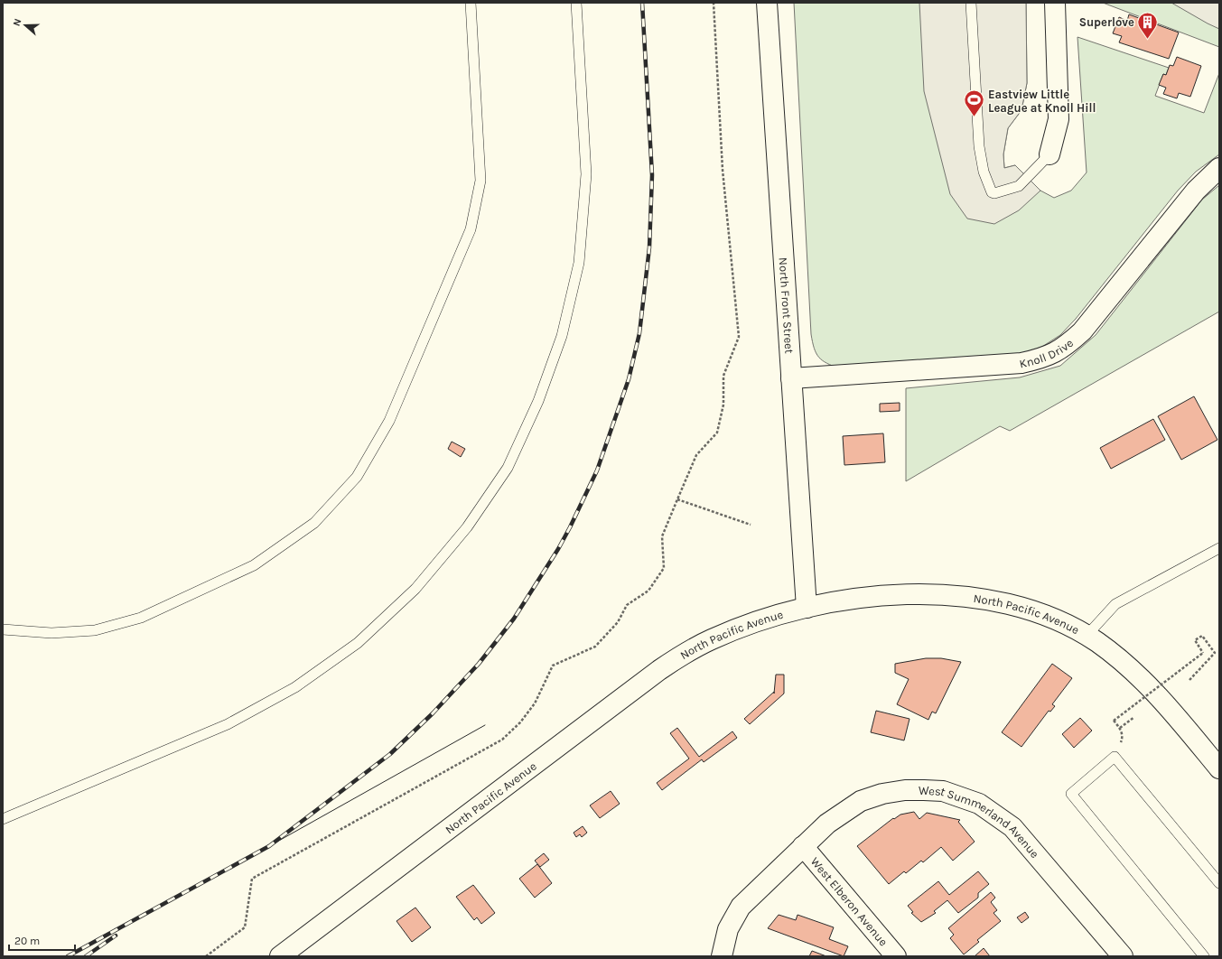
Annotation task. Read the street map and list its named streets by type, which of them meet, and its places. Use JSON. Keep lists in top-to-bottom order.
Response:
{
  "streets": {
    "main road": [
      "North Front Street",
      "Knoll Drive",
      "North Pacific Avenue",
      "West Summerland Avenue",
      "West Elberon Avenue"
    ]
  },
  "crossings": [
    ["North Front Street", "Knoll Drive"],
    ["North Front Street", "North Pacific Avenue"],
    ["West Summerland Avenue", "West Elberon Avenue"]
  ],
  "places": {
    "building": ["Superlove"],
    "sports": ["Eastview Little League at Knoll Hill"]
  },
  "scale_bar": "20 m",
  "north": "left"
}
